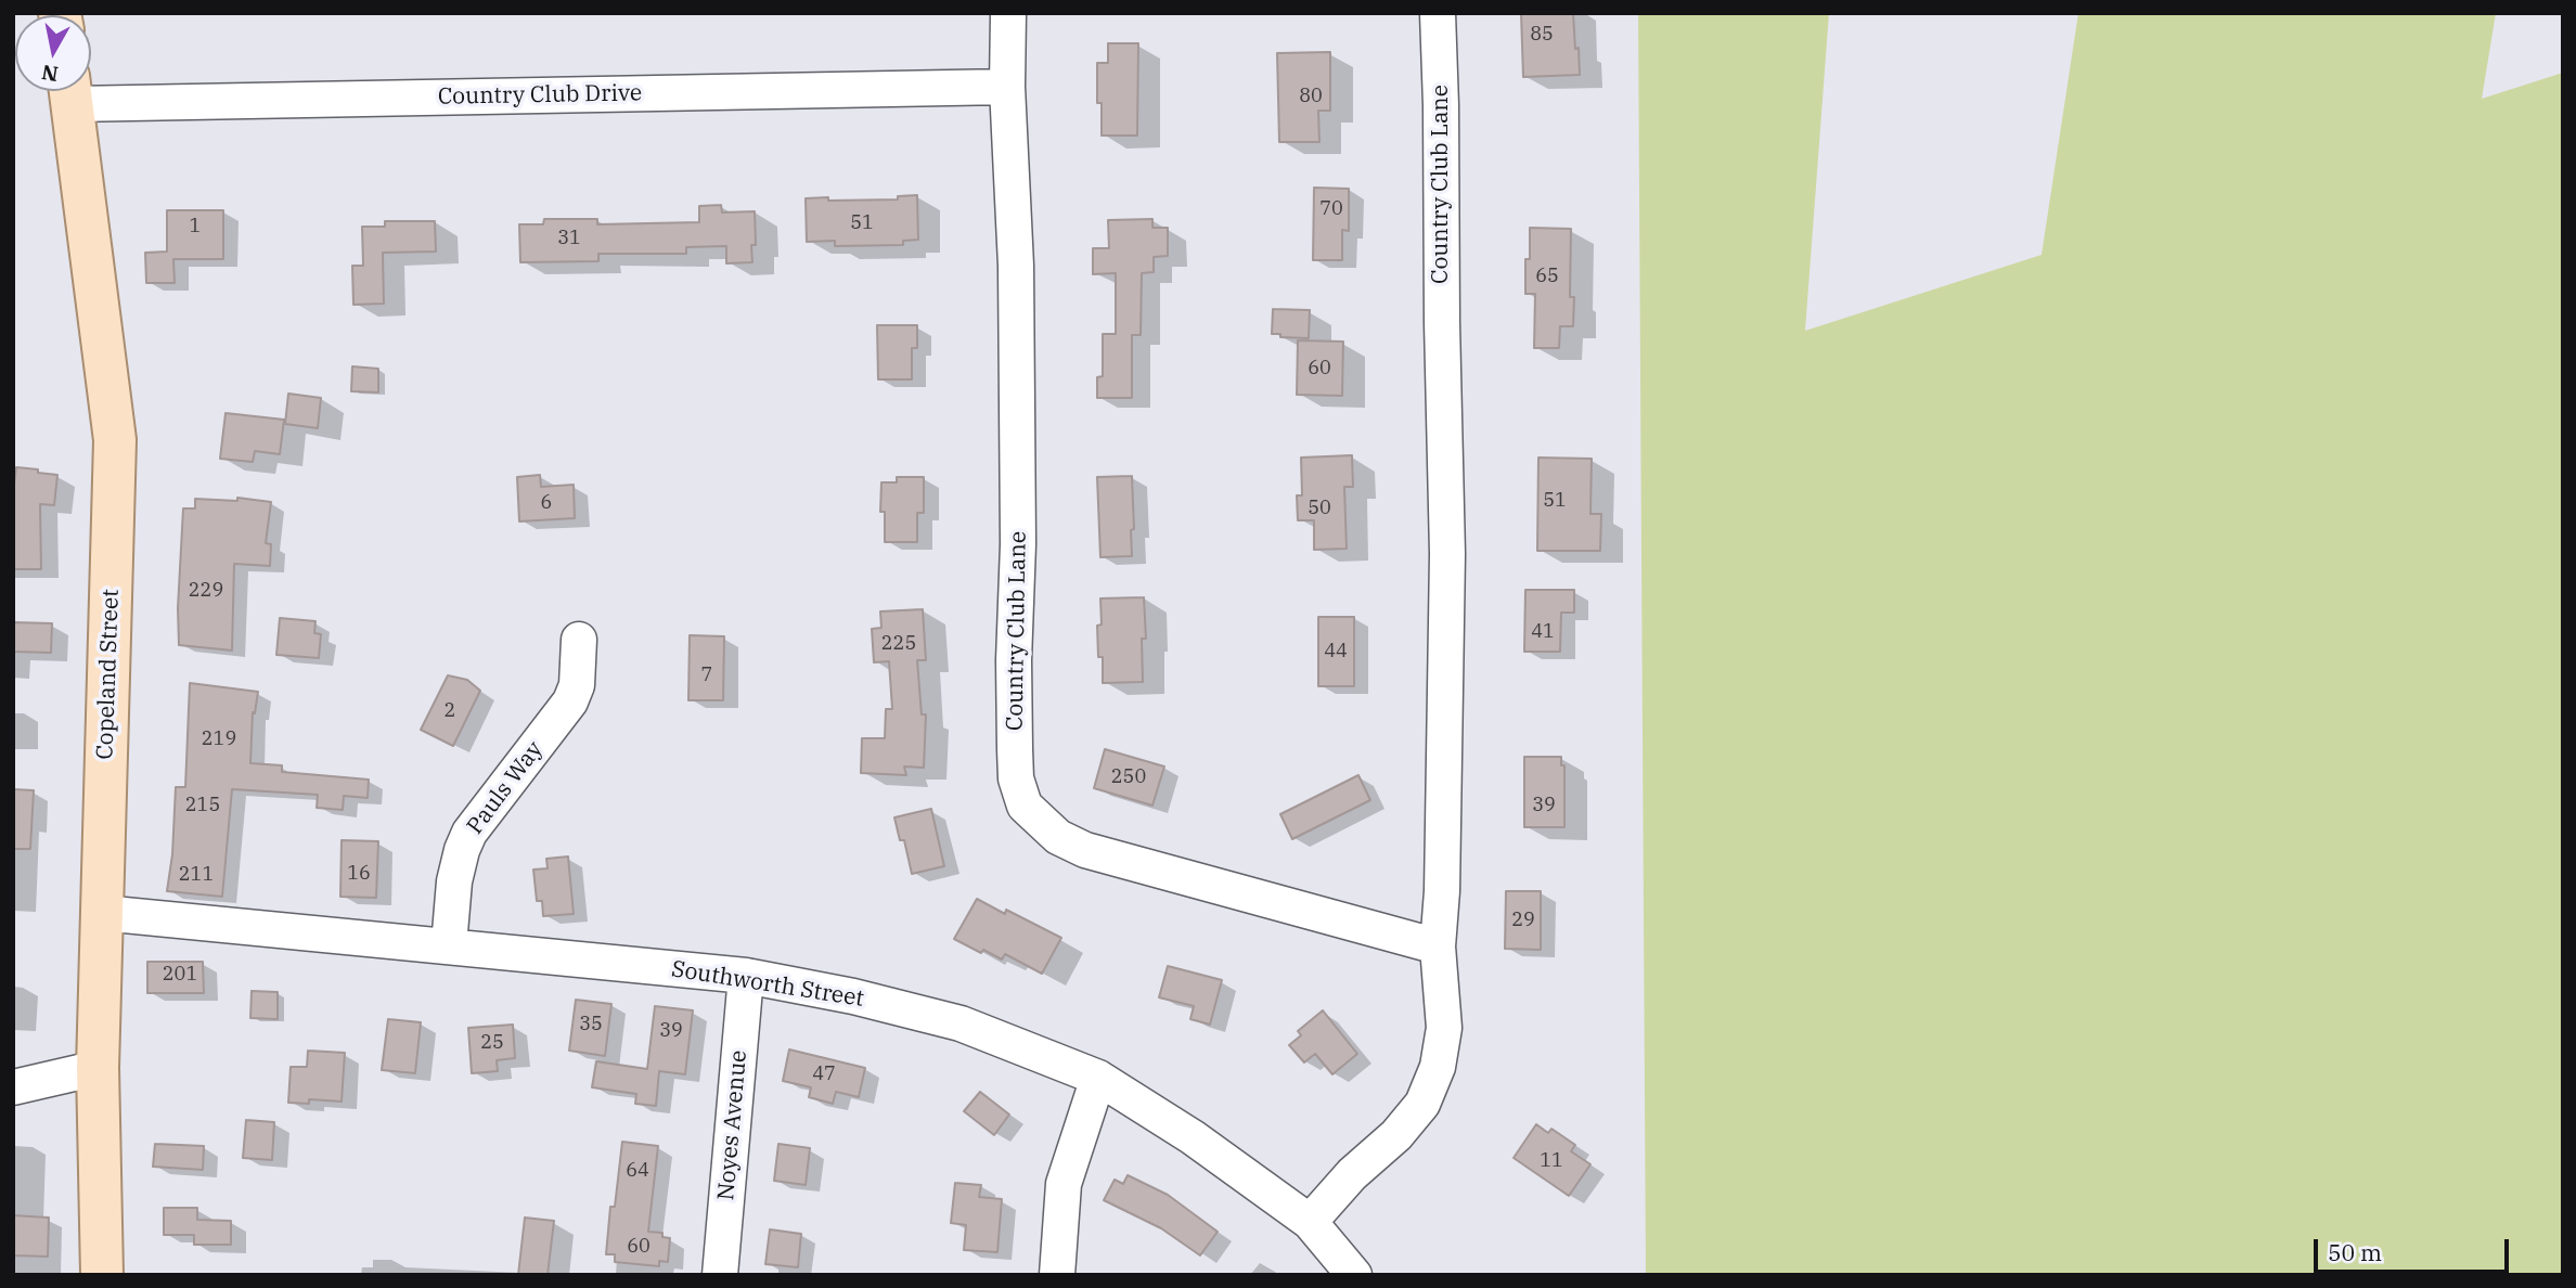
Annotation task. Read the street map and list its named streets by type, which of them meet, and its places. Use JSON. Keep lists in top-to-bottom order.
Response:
{
  "streets": {
    "main road": ["Copeland Street"],
    "street": [
      "Country Club Drive",
      "Country Club Lane",
      "Pauls Way",
      "Southworth Street",
      "Noyes Avenue"
    ]
  },
  "crossings": [
    ["Country Club Drive", "Country Club Lane"],
    ["Country Club Lane", "Southworth Street"],
    ["Copeland Street", "Southworth Street"],
    ["Pauls Way", "Southworth Street"],
    ["Southworth Street", "Noyes Avenue"]
  ],
  "house_numbers": [
    "85",
    "80",
    "70",
    "51",
    "1",
    "31",
    "65",
    "60",
    "51",
    "6",
    "50",
    "229",
    "41",
    "225",
    "44",
    "7",
    "2",
    "219",
    "250",
    "215",
    "39",
    "16",
    "211",
    "29",
    "201",
    "35",
    "39",
    "25",
    "47",
    "11",
    "64",
    "60"
  ],
  "scale_bar": "50 m",
  "north": "bottom"
}
